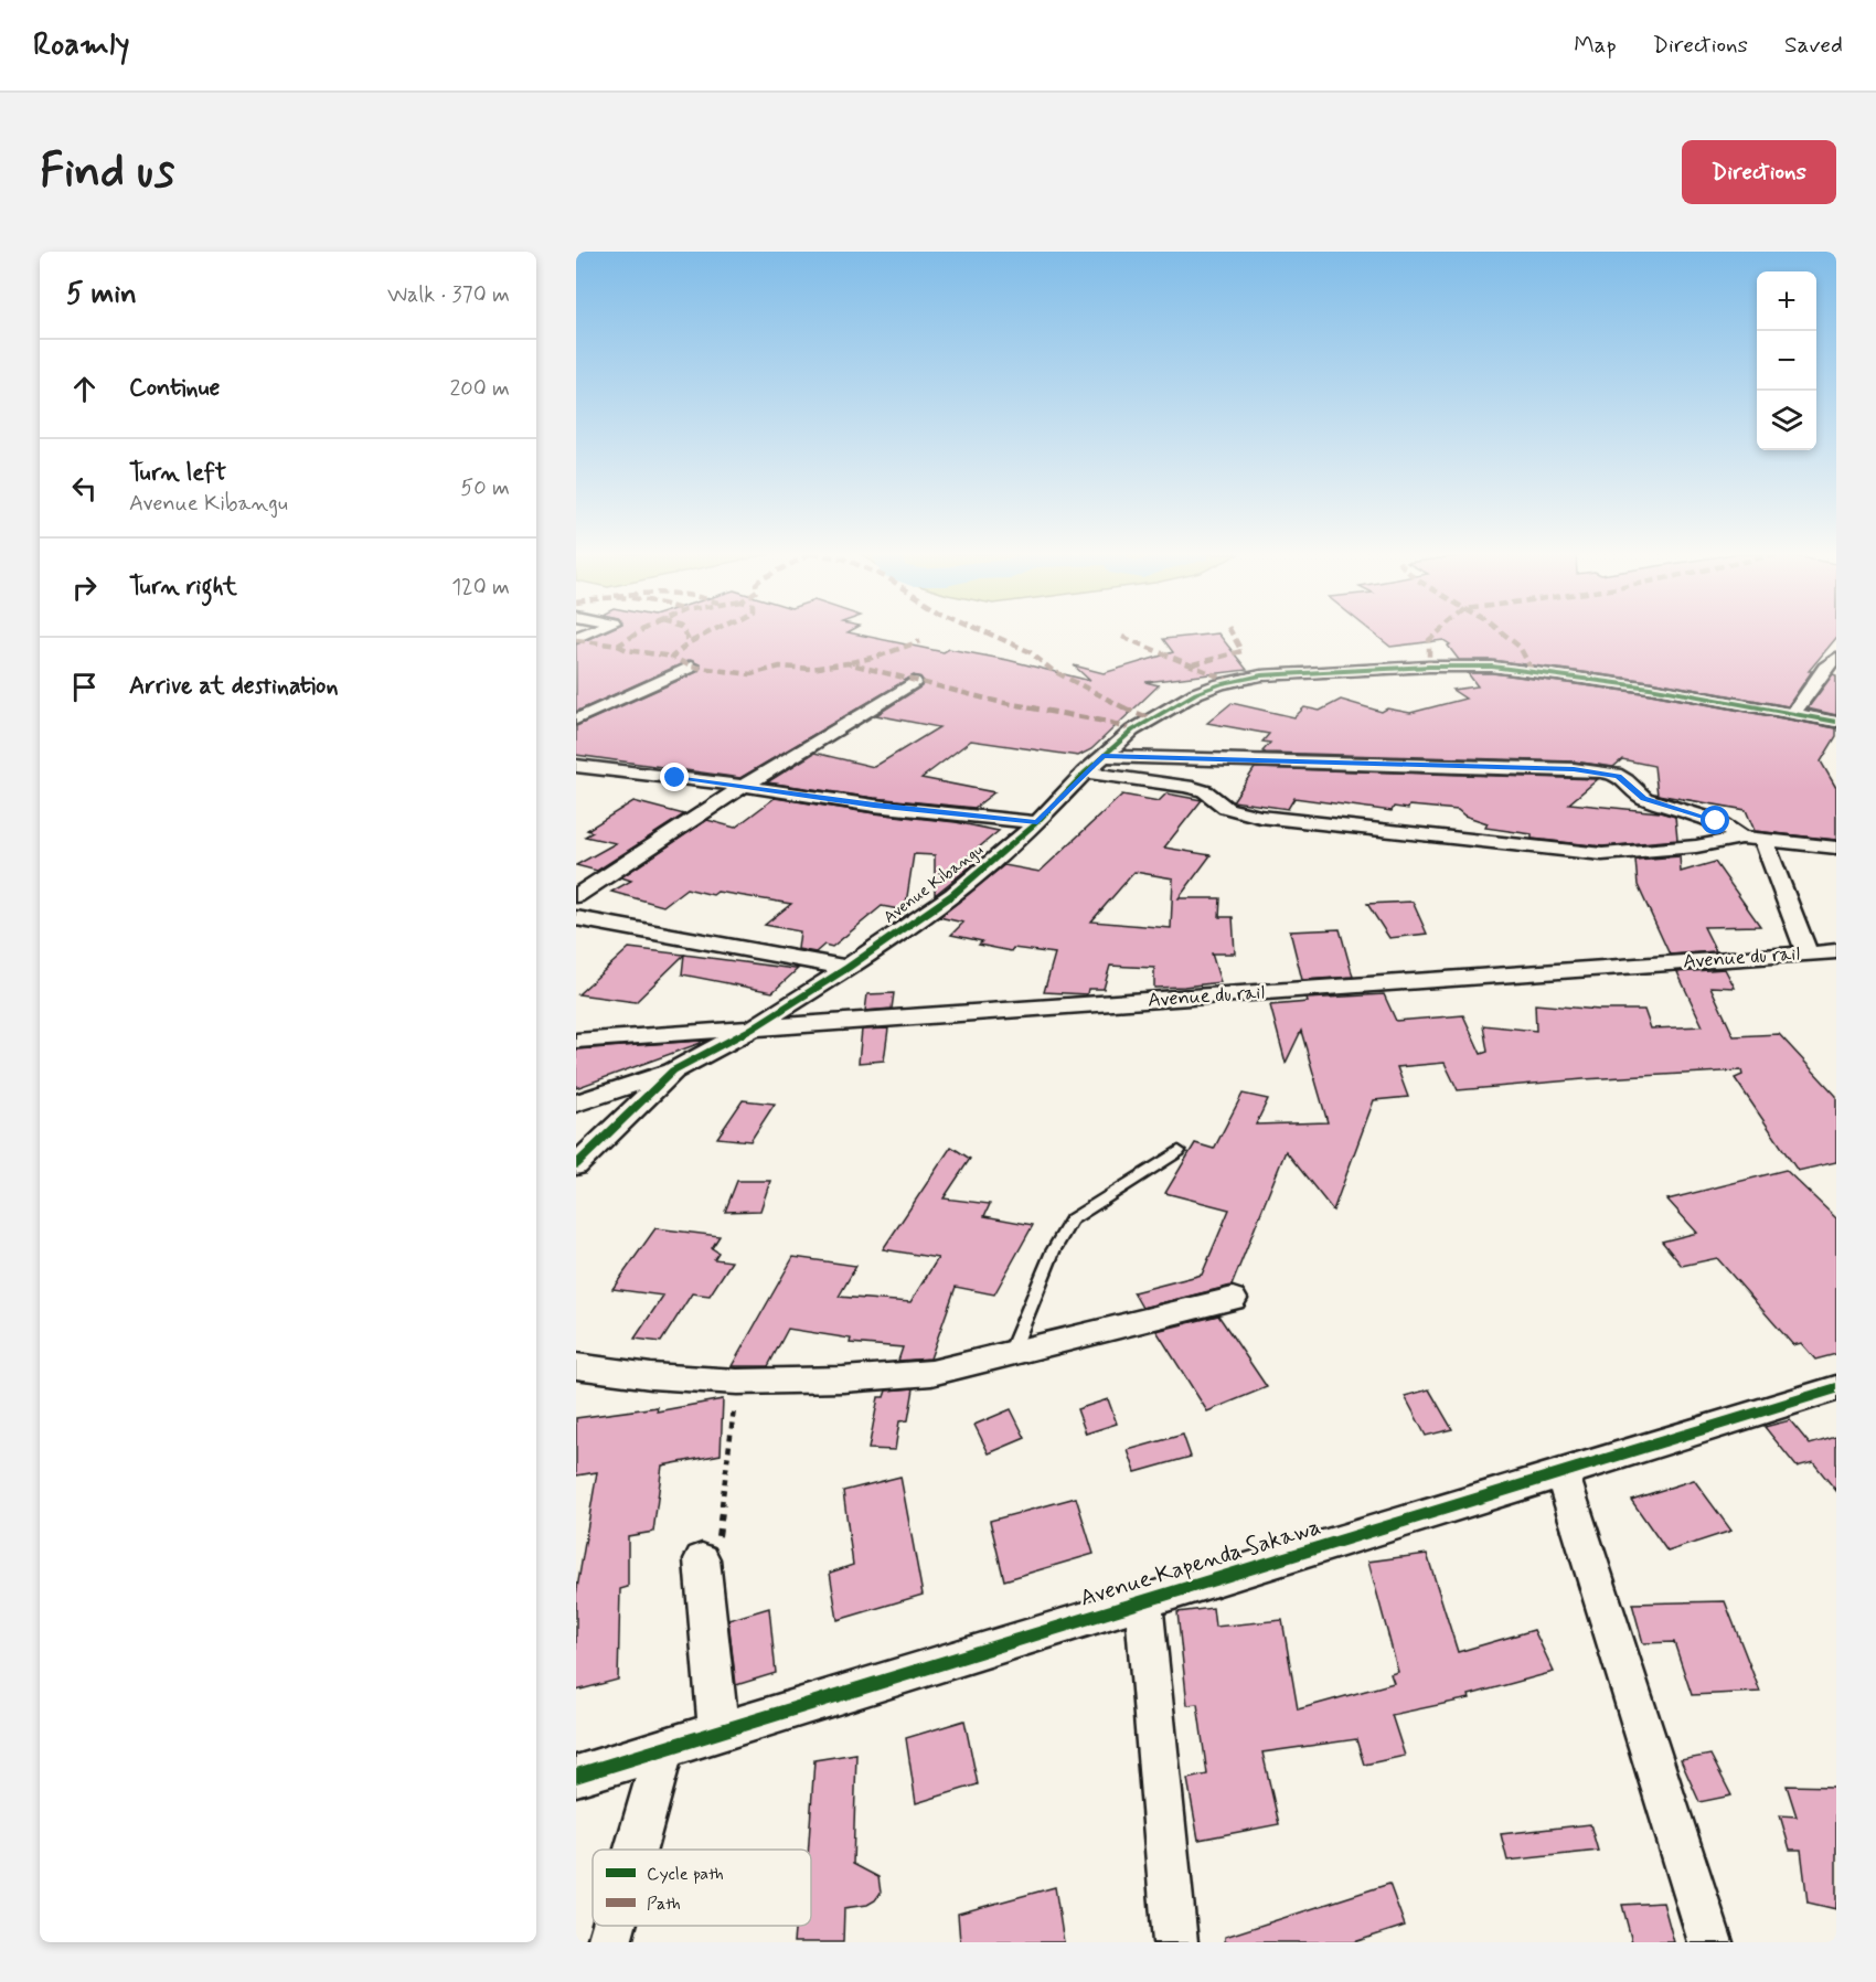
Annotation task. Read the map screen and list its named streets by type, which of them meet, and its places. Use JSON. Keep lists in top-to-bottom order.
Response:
{
  "streets": {
    "street": ["Avenue Kibangu", "Avenue du rail", "Avenue Kapenda Sakawa"]
  },
  "crossings": [
    ["Avenue Kibangu", "Avenue du rail"]
  ],
  "legend": ["Cycle path", "Path"],
  "page": {
    "header": "Roamly",
    "nav": ["Map", "Directions", "Saved"],
    "buttons": "Directions",
    "title": "Find us",
    "heading": ["5 min", "Walk · 370 m"],
    "map_buttons": ["+", "−"],
    "list": [
      ["Continue", "200 m"],
      ["Turn left", "Avenue Kibangu", "50 m"],
      ["Turn right", "120 m"],
      "Arrive at destination"
    ]
  }
}
